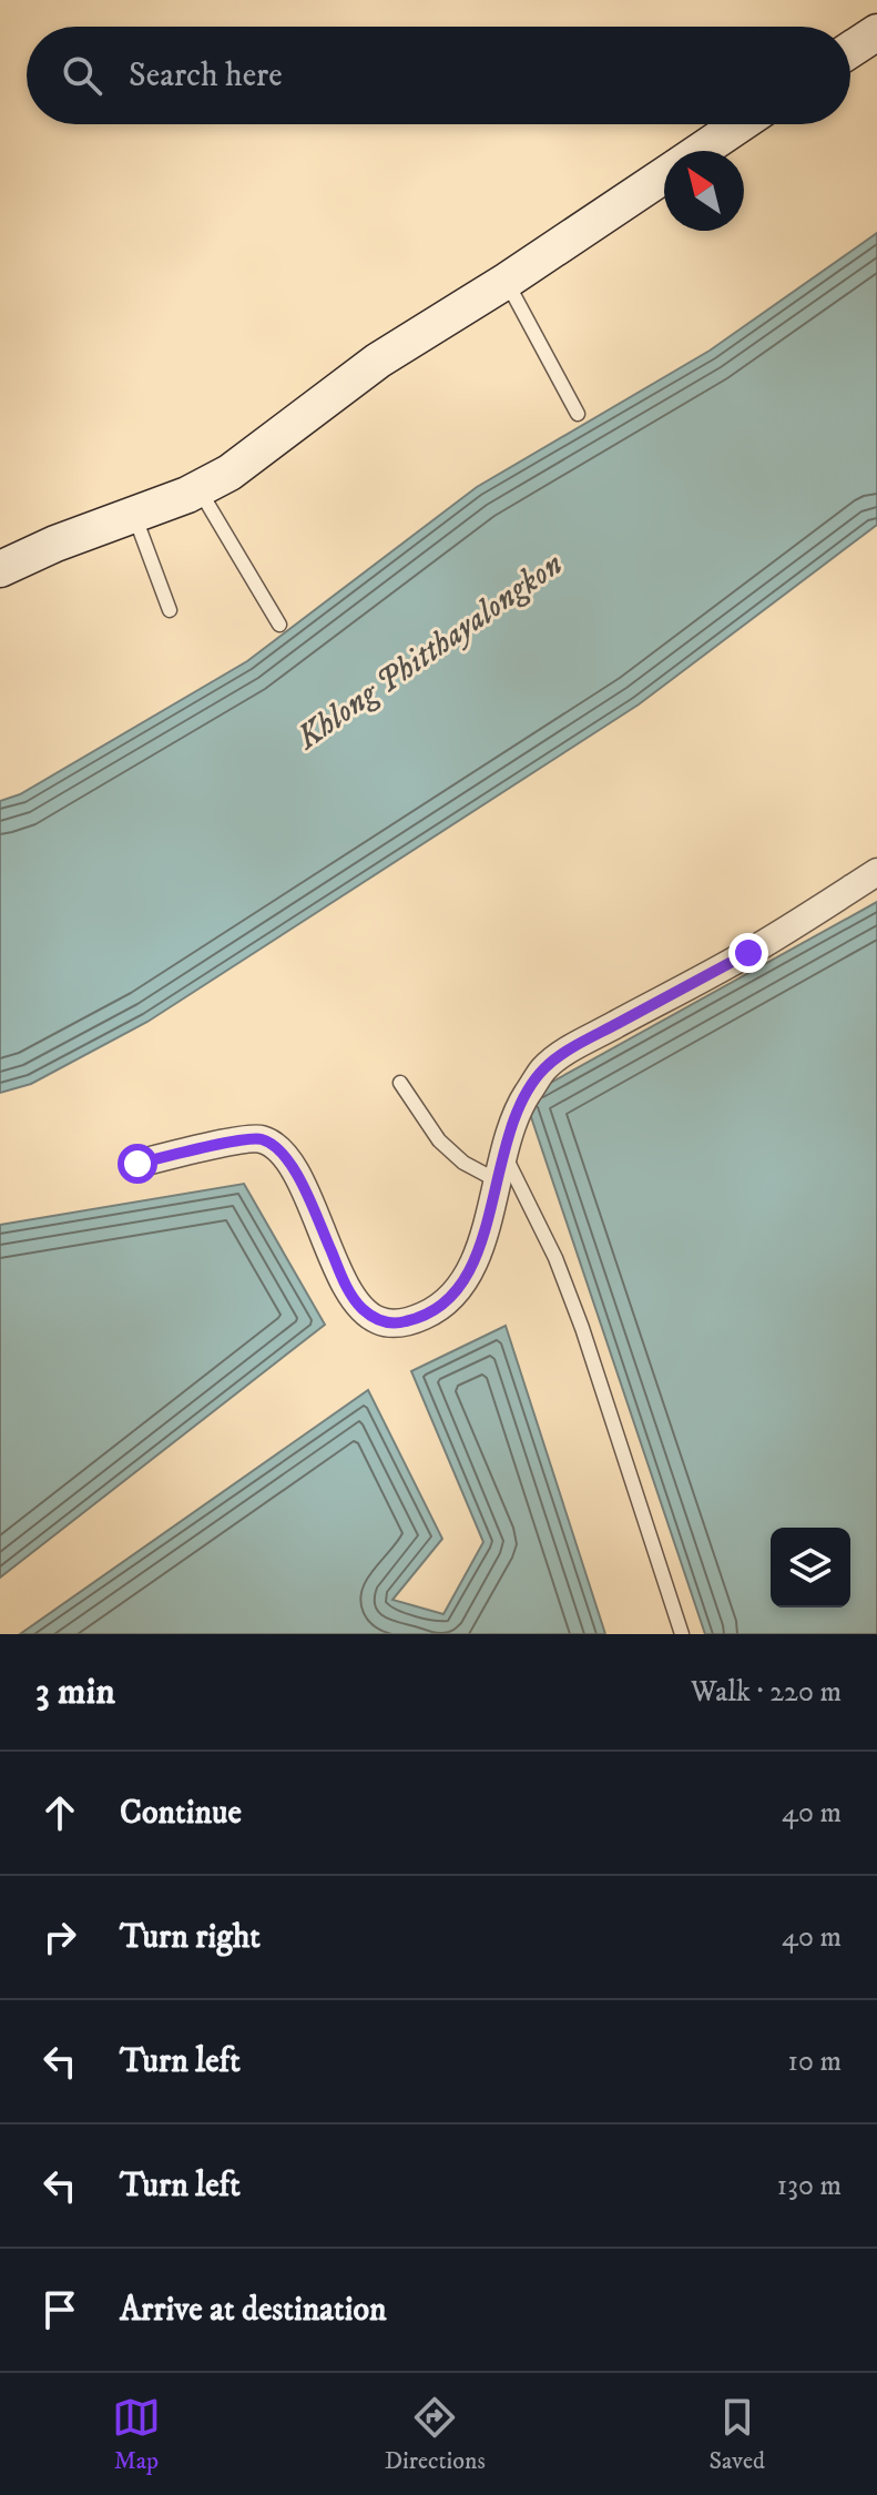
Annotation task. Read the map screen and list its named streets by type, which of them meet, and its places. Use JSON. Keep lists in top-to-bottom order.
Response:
{
  "water": ["Khlong Phitthayalongkon"],
  "north": "top left",
  "page": {
    "search": "Search here",
    "heading": ["3 min", "Walk · 220 m"],
    "list": [
      ["Continue", "40 m"],
      ["Turn right", "40 m"],
      ["Turn left", "10 m"],
      ["Turn left", "130 m"],
      "Arrive at destination"
    ],
    "nav": ["Map", "Directions", "Saved"]
  }
}
